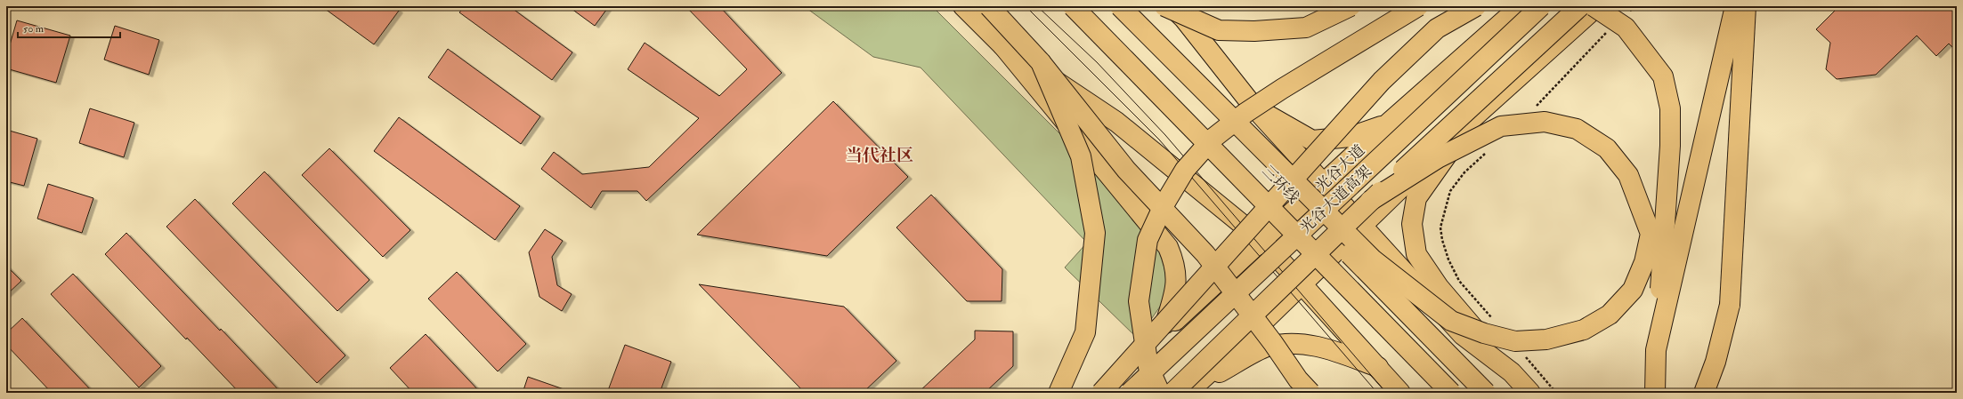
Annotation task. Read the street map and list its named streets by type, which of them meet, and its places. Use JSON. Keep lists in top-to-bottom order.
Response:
{
  "streets": {
    "main road": ["光谷大道", "三环线", "光谷大道高架"]
  },
  "districts": ["当代社区"],
  "scale_bar": "50 m"
}
